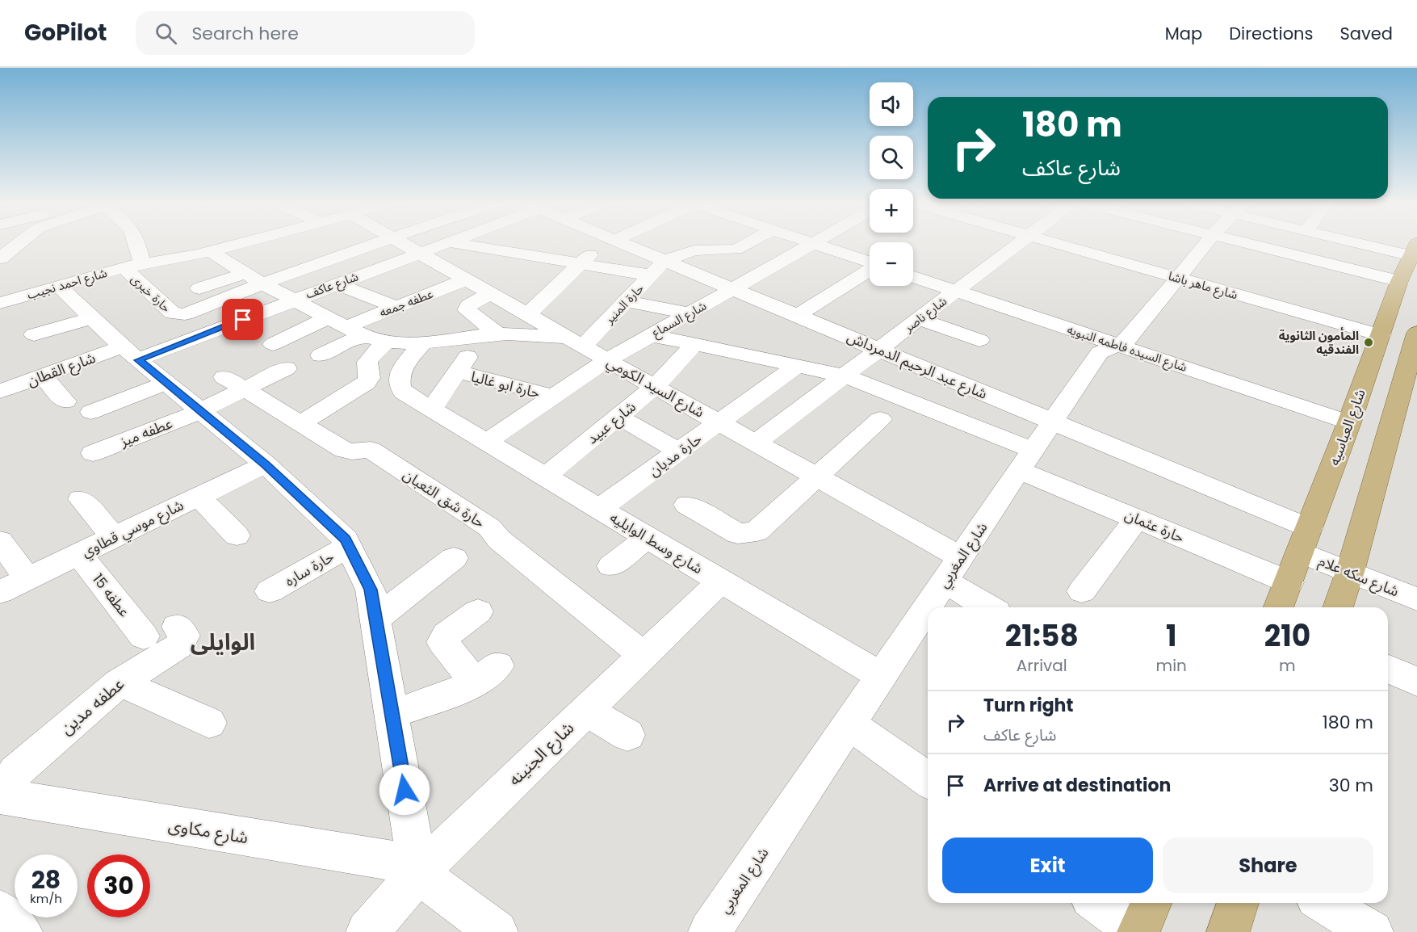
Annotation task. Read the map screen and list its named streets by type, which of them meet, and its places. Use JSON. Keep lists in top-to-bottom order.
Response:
{
  "streets": {
    "main road": ["شارع العباسيه"],
    "street": [
      "شارع احمد نجيب",
      "شارع عاكف",
      "شارع ماهر باشا",
      "حارة خيرى",
      "عطفه جمعه",
      "حارة المنير",
      "شارع ناصر",
      "شارع السماع",
      "شارع السيده فاطمه النبويه",
      "شارع عبد الرحيم الدمرداش",
      "شارع القطان",
      "حارة ابو غاليا",
      "شارع السيد الكومي",
      "شارع عبيد",
      "عطفه ميز",
      "حارة مديان",
      "حارة شق الثعبان",
      "حارة عثمان",
      "شارع موسي قطاوي",
      "شارع وسط الوايليه",
      "شارع المغربي",
      "حارة ساره",
      "شارع سكه علام",
      "عطفه 15",
      "عطفه مدين",
      "شارع الجنينه",
      "شارع مكاوى"
    ]
  },
  "crossings": [
    ["شارع احمد نجيب", "حارة خيرى"],
    ["شارع عاكف", "شارع القطان"],
    ["شارع عاكف", "شارع السيد الكومي"],
    ["شارع ماهر باشا", "شارع العباسيه"],
    ["شارع ماهر باشا", "شارع المغربي"],
    ["عطفه جمعه", "شارع السيد الكومي"],
    ["حارة المنير", "شارع عبد الرحيم الدمرداش"],
    ["حارة المنير", "شارع السيد الكومي"],
    ["شارع ناصر", "شارع السيده فاطمه النبويه"],
    ["شارع ناصر", "شارع عبد الرحيم الدمرداش"],
    ["شارع ناصر", "شارع السيد الكومي"],
    ["شارع السماع", "شارع عبد الرحيم الدمرداش"],
    ["شارع السماع", "حارة ابو غاليا"],
    ["شارع السماع", "شارع السيد الكومي"],
    ["شارع السماع", "شارع وسط الوايليه"],
    ["شارع السيده فاطمه النبويه", "شارع العباسيه"],
    ["شارع السيده فاطمه النبويه", "شارع المغربي"],
    ["شارع عبد الرحيم الدمرداش", "شارع العباسيه"],
    ["شارع عبد الرحيم الدمرداش", "شارع المغربي"],
    ["شارع عبد الرحيم الدمرداش", "شارع سكه علام"],
    ["شارع السيد الكومي", "شارع عبيد"],
    ["شارع السيد الكومي", "حارة مديان"],
    ["شارع السيد الكومي", "شارع المغربي"],
    ["شارع عبيد", "شارع وسط الوايليه"],
    ["شارع العباسيه", "حارة عثمان"],
    ["شارع العباسيه", "شارع سكه علام"],
    ["عطفه ميز", "حارة شق الثعبان"],
    ["حارة مديان", "شارع وسط الوايليه"],
    ["حارة شق الثعبان", "شارع الجنينه"],
    ["حارة عثمان", "شارع المغربي"],
    ["شارع موسي قطاوي", "عطفه 15"],
    ["شارع وسط الوايليه", "شارع المغربي"],
    ["شارع وسط الوايليه", "شارع الجنينه"],
    ["عطفه مدين", "شارع مكاوى"],
    ["شارع الجنينه", "شارع مكاوى"]
  ],
  "districts": ["الوايلى"],
  "places": ["المأمون الثانوية الفندقيه"],
  "page": {
    "header": "GoPilot",
    "search": "Search here",
    "nav": ["Map", "Directions", "Saved"],
    "map_buttons": ["+", "−"],
    "turn": ["180 m", "شارع عاكف"],
    "eta": [
      "21:58",
      "Arrival",
      "1",
      "min",
      "210",
      "m"
    ],
    "list": [
      {
        "name": "Turn right",
        "note": "شارع عاكف",
        "value": "180 m"
      },
      {
        "name": "Arrive at destination",
        "value": "30 m"
      }
    ],
    "buttons": ["Exit", "Share"],
    "speed": "28 km/h",
    "limit": "30"
  }
}
